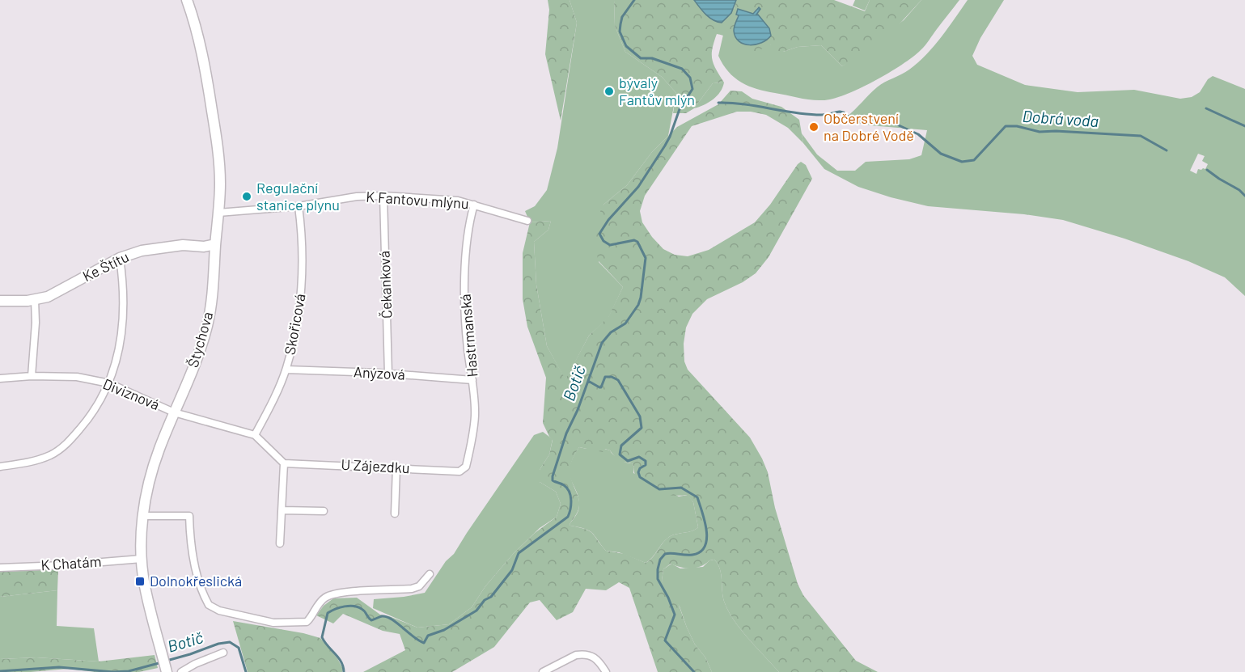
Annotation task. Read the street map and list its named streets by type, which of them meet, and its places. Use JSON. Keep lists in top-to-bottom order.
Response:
{
  "streets": {
    "street": [
      "K Fantovu mlýnu",
      "Ke Štítu",
      "Čekanková",
      "Skořicová",
      "Hastrmanská",
      "Štychova",
      "Anýzová",
      "Diviznová",
      "U Zájezdku",
      "K Chatám"
    ]
  },
  "crossings": [
    ["K Fantovu mlýnu", "Čekanková"],
    ["K Fantovu mlýnu", "Skořicová"],
    ["K Fantovu mlýnu", "Hastrmanská"],
    ["K Fantovu mlýnu", "Štychova"],
    ["Ke Štítu", "Štychova"],
    ["Čekanková", "Anýzová"],
    ["Skořicová", "Anýzová"],
    ["Hastrmanská", "Anýzová"],
    ["Hastrmanská", "U Zájezdku"],
    ["Štychova", "Diviznová"],
    ["Štychova", "K Chatám"]
  ],
  "water": ["Dobrá voda", "Botič"],
  "places": {
    "other": ["bývalý Fantův mlýn", "Občerstvení na Dobré Vodě", "Regulační stanice plynu"],
    "transit": ["Dolnokřeslická"]
  }
}
